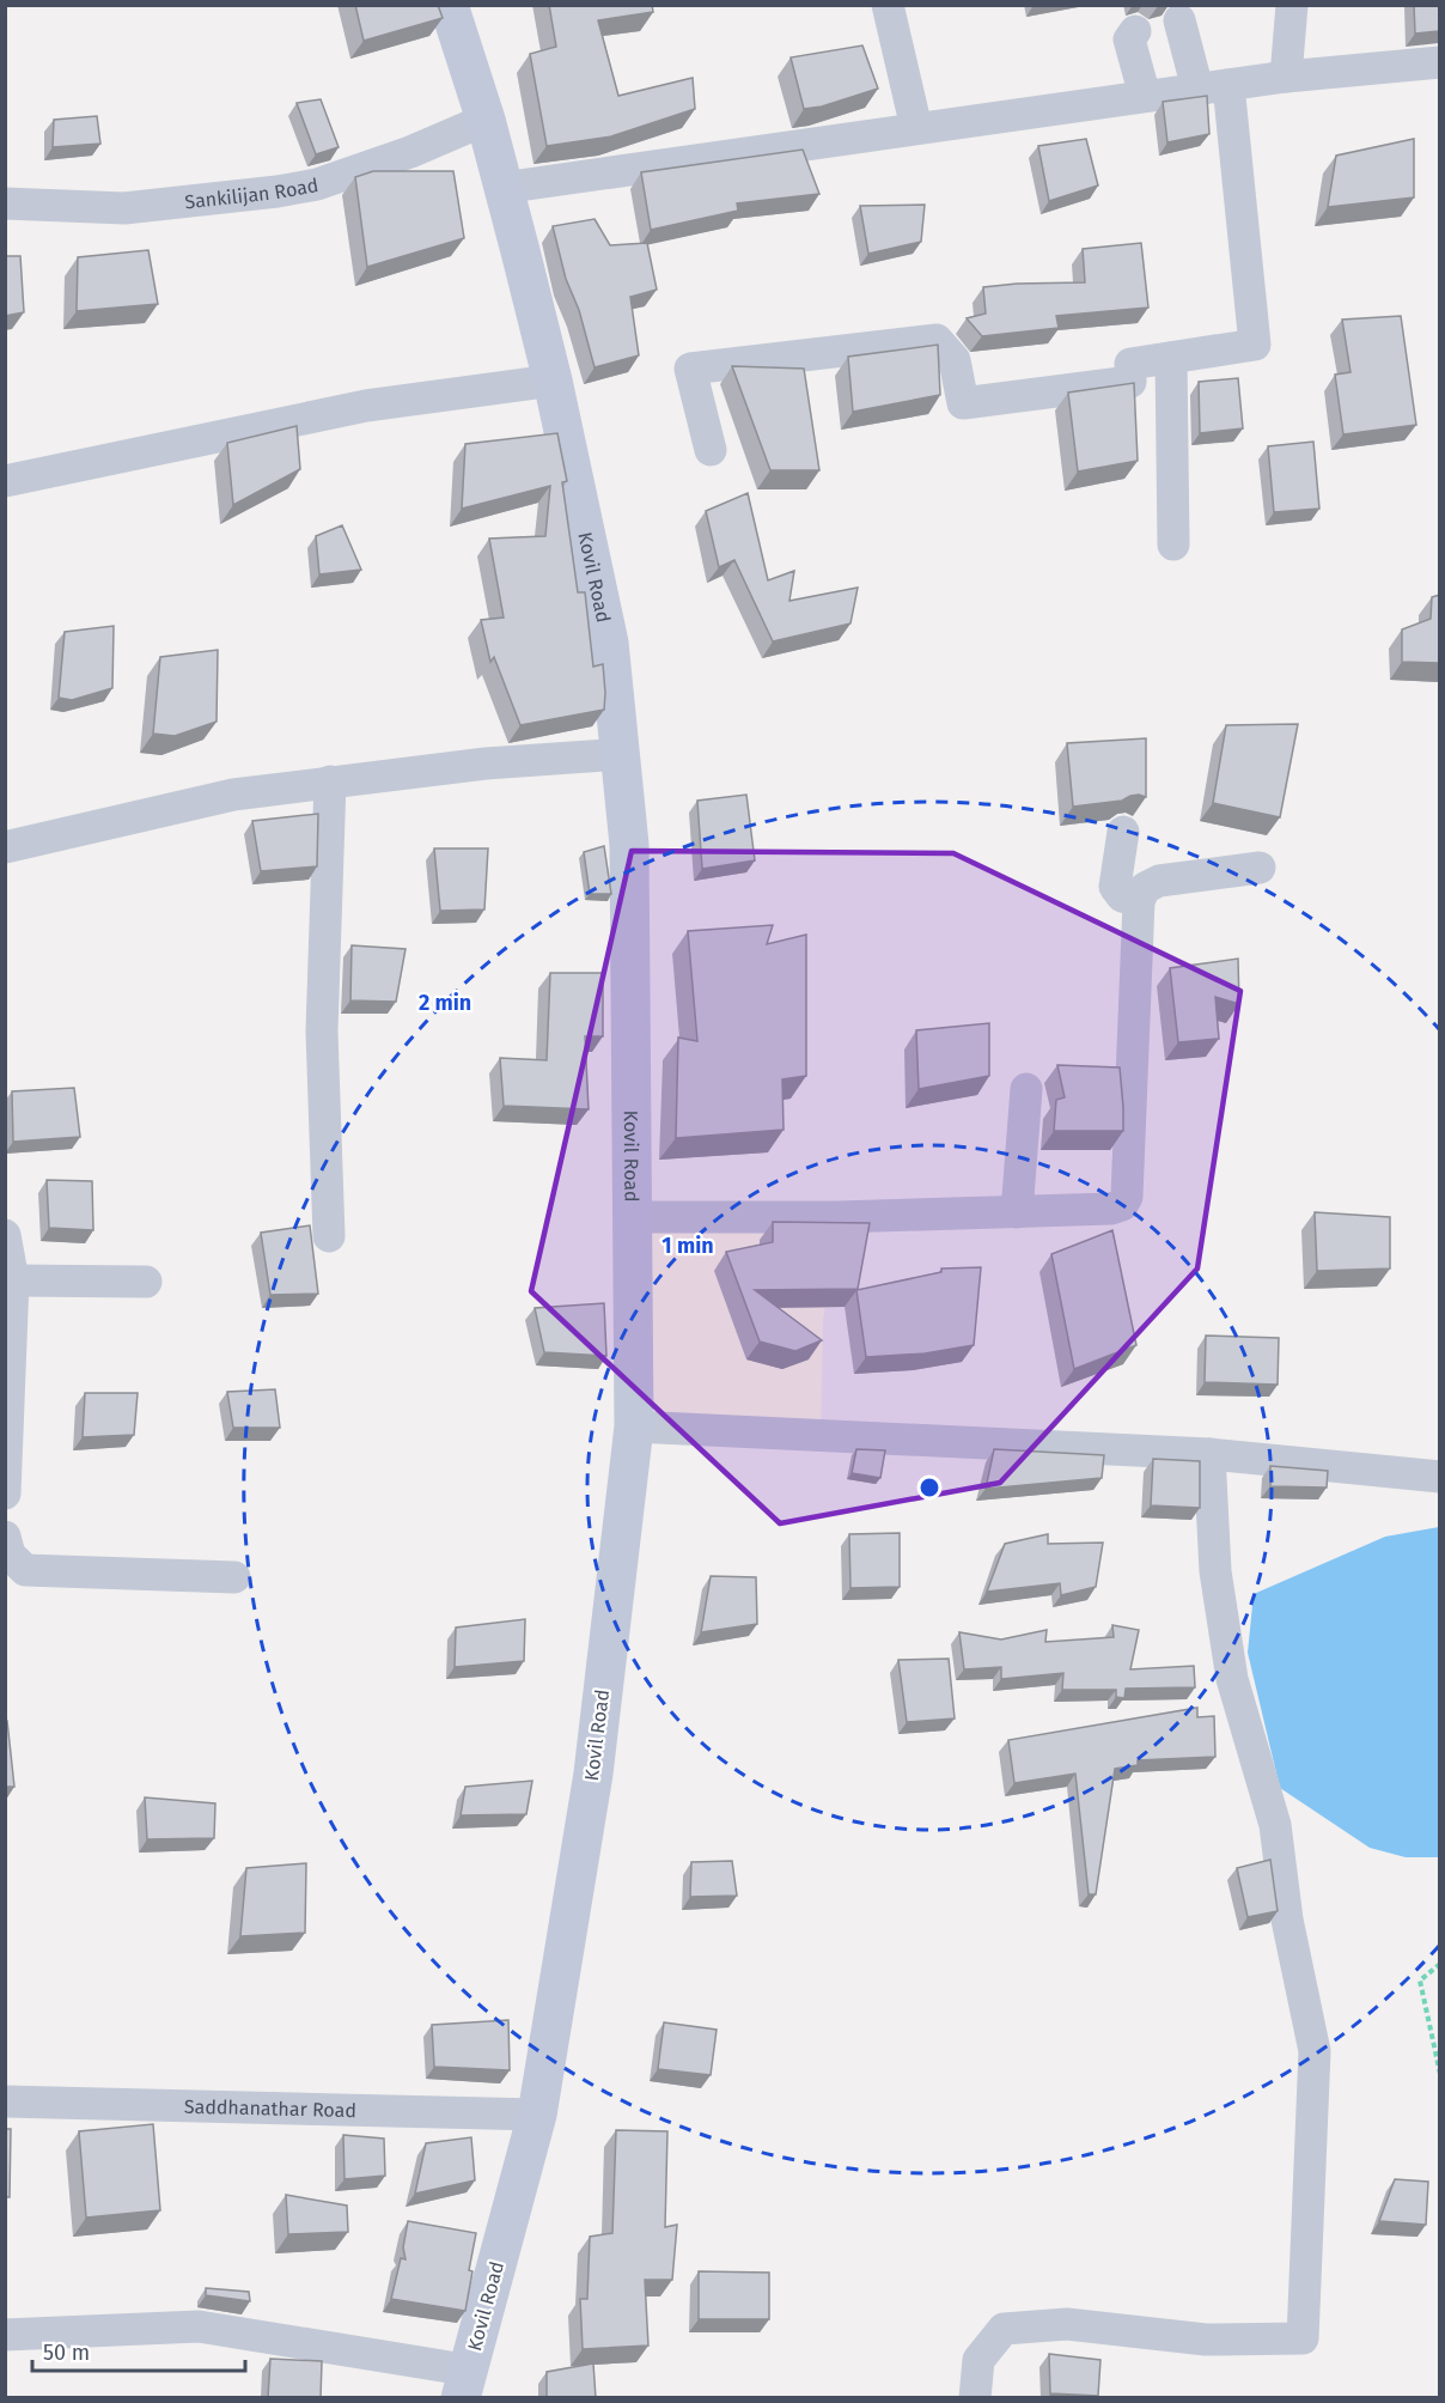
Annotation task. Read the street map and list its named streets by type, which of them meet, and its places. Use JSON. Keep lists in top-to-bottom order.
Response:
{
  "streets": {
    "street": ["Sankilijan Road", "Kovil Road", "Saddhanathar Road"]
  },
  "crossings": [
    ["Sankilijan Road", "Kovil Road"],
    ["Kovil Road", "Saddhanathar Road"]
  ],
  "scale_bar": "50 m",
  "rings": ["2 min", "1 min"]
}
